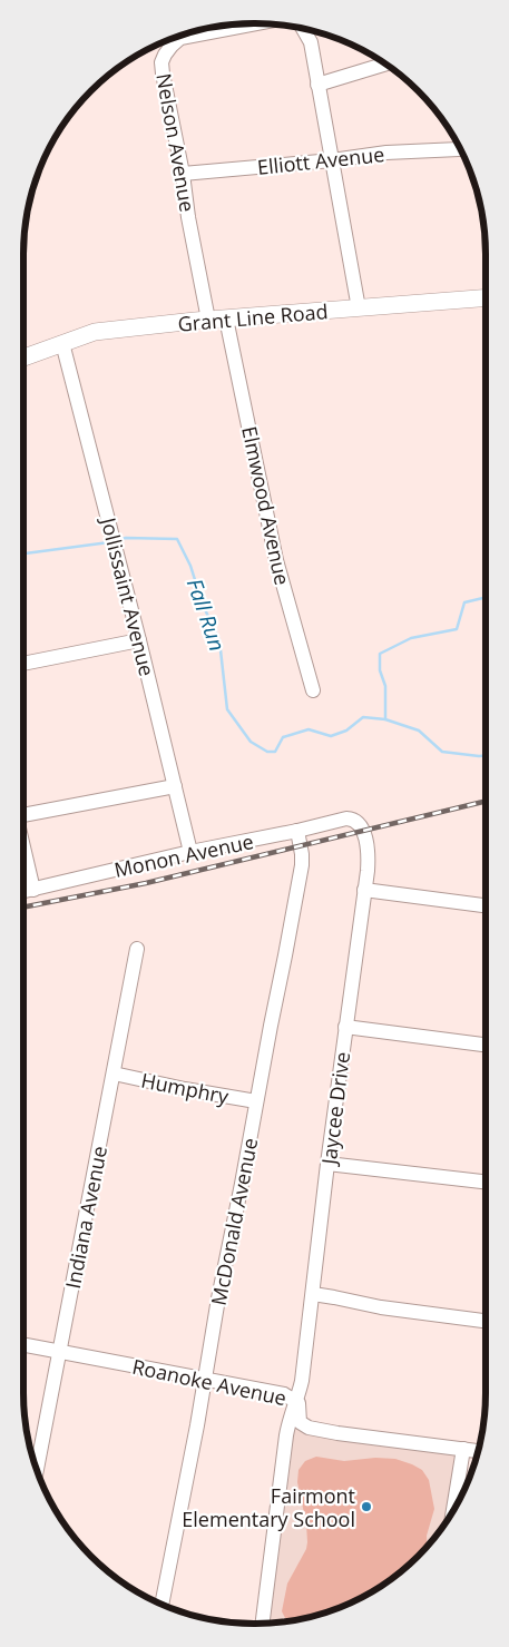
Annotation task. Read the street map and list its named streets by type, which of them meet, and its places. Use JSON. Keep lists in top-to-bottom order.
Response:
{
  "streets": {
    "main road": ["Grant Line Road"],
    "street": [
      "Nelson Avenue",
      "Elliott Avenue",
      "Elmwood Avenue",
      "Jollissaint Avenue",
      "Monon Avenue",
      "Humphry",
      "Jaycee Drive",
      "Indiana Avenue",
      "McDonald Avenue",
      "Roanoke Avenue"
    ]
  },
  "crossings": [
    ["Nelson Avenue", "Elliott Avenue"],
    ["Nelson Avenue", "Grant Line Road"],
    ["Grant Line Road", "Elmwood Avenue"],
    ["Grant Line Road", "Jollissaint Avenue"],
    ["Jollissaint Avenue", "Monon Avenue"],
    ["Monon Avenue", "Jaycee Drive"],
    ["Monon Avenue", "McDonald Avenue"],
    ["Humphry", "Indiana Avenue"],
    ["Humphry", "McDonald Avenue"],
    ["Jaycee Drive", "Roanoke Avenue"],
    ["Indiana Avenue", "Roanoke Avenue"],
    ["McDonald Avenue", "Roanoke Avenue"]
  ],
  "water": ["Fall Run"],
  "places": ["Fairmont Elementary School"]
}
